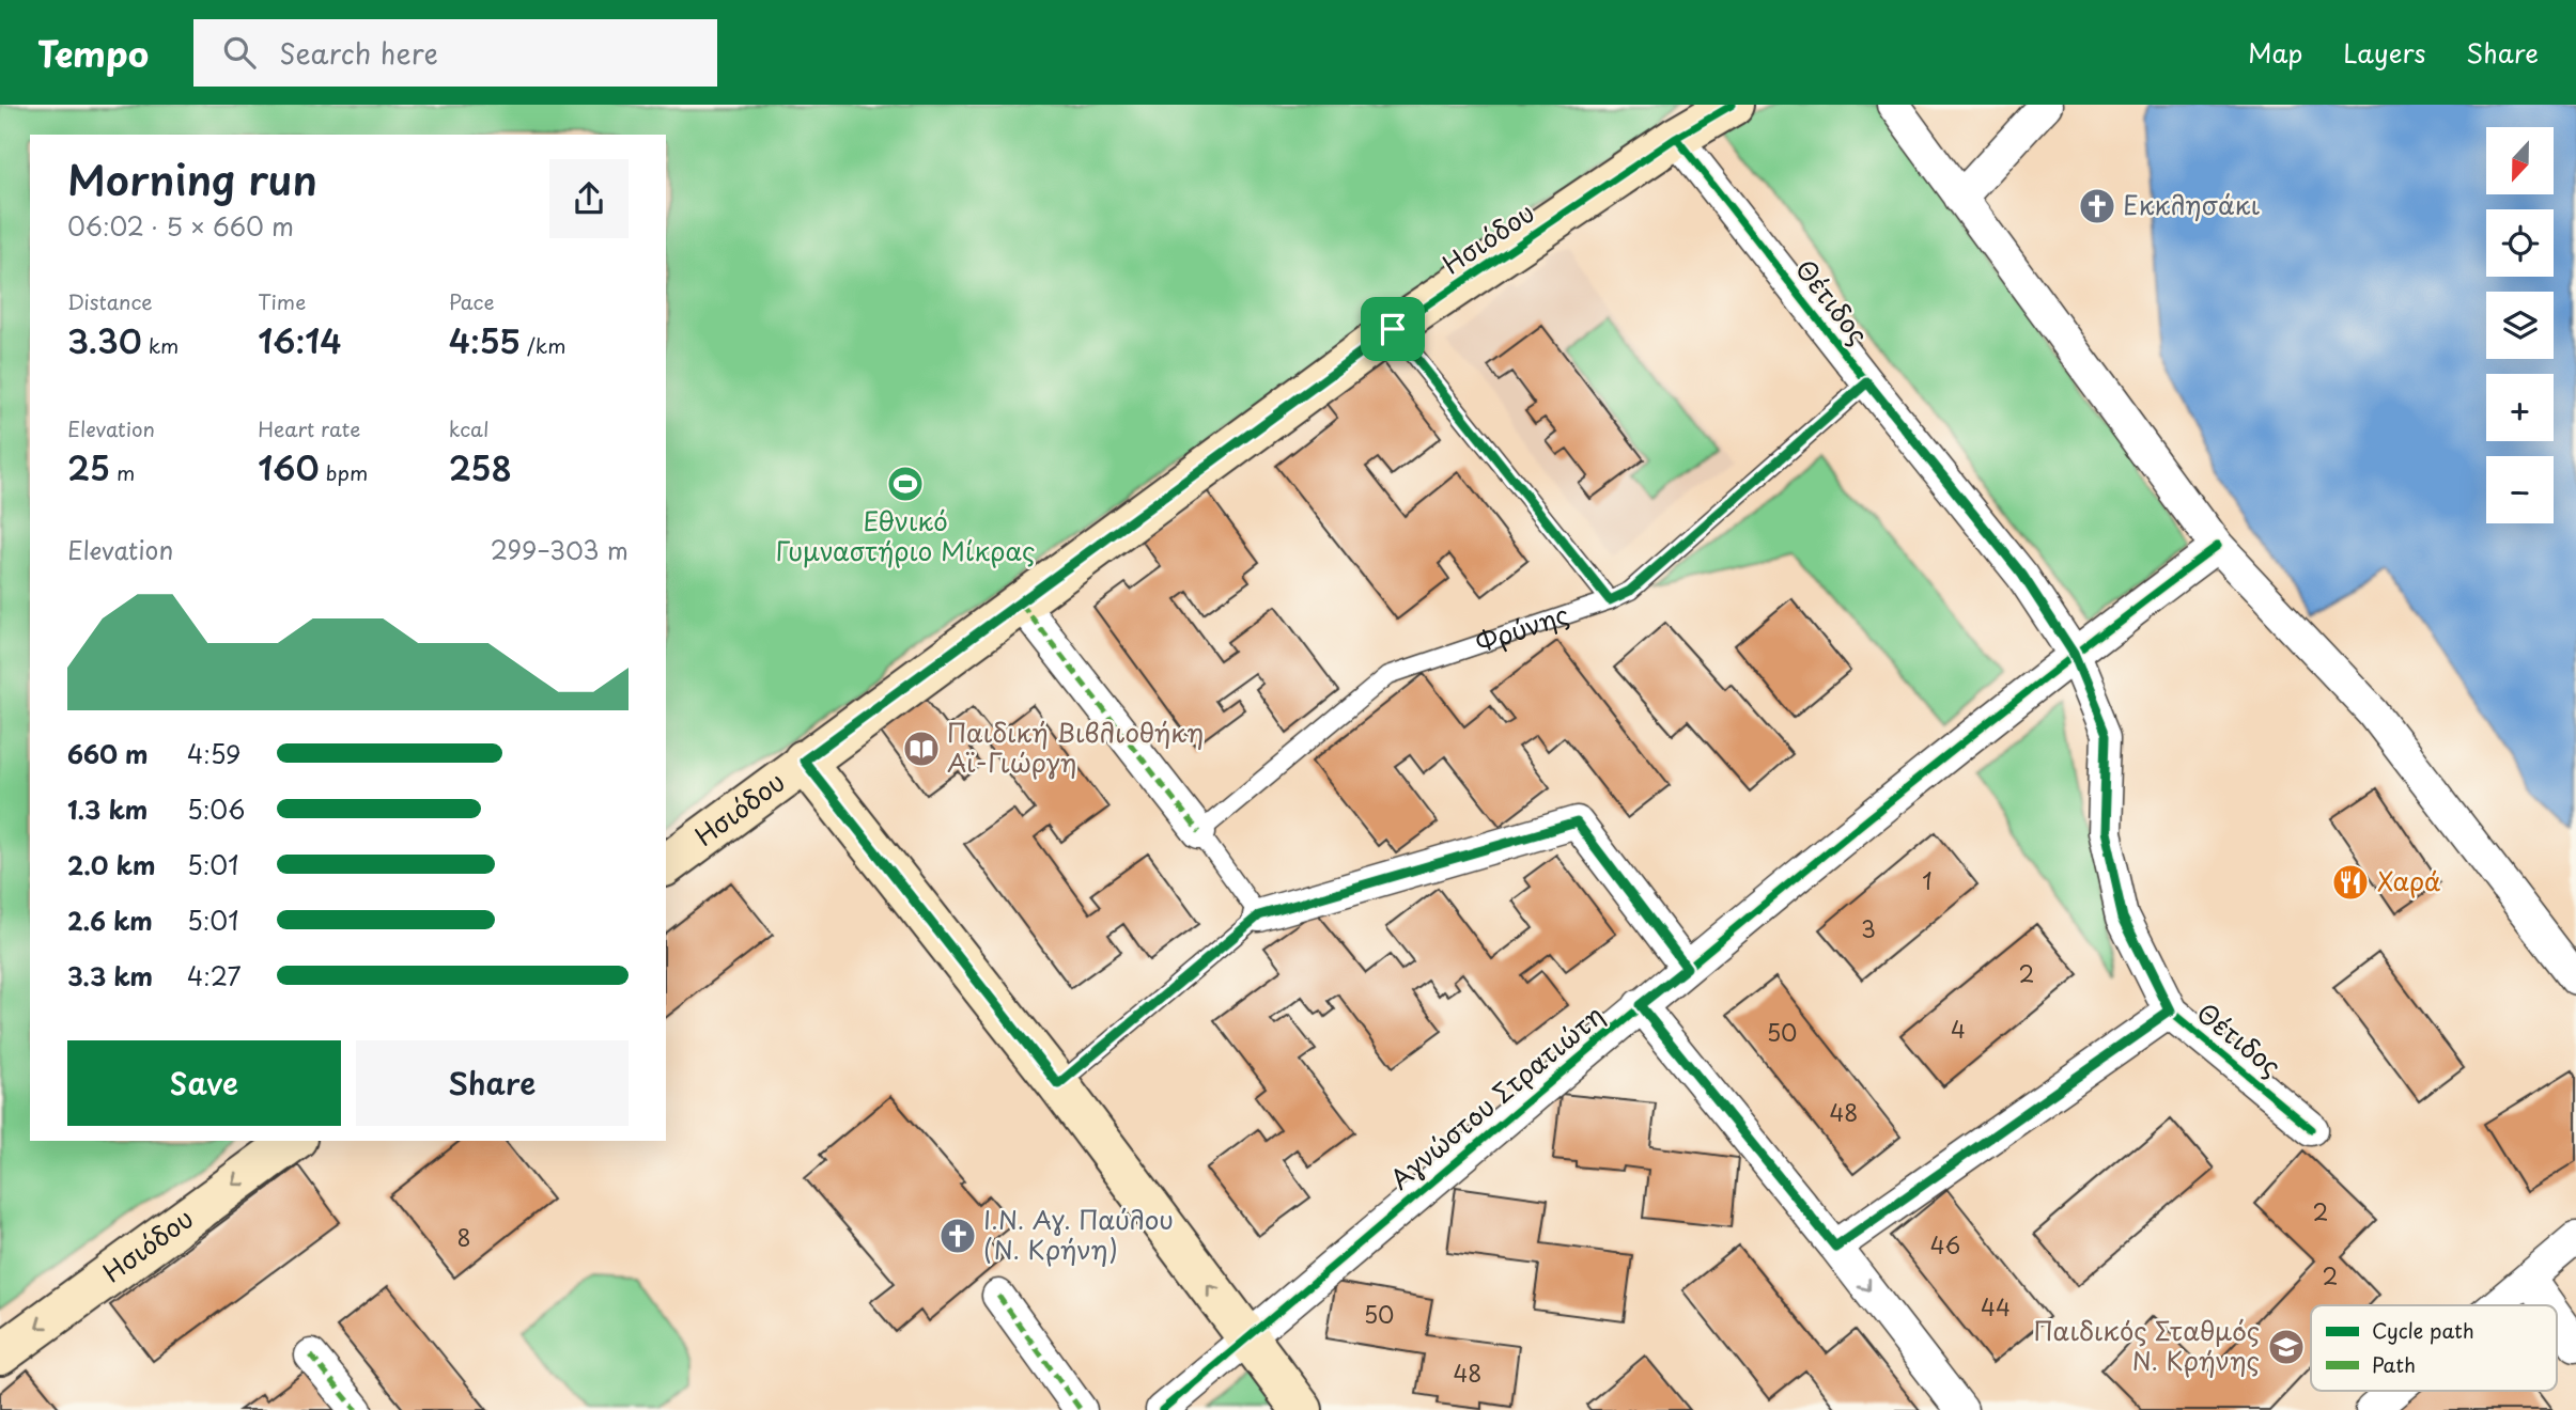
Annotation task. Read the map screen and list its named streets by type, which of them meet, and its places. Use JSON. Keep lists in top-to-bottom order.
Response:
{
  "streets": {
    "main road": ["Ησιόδου"],
    "street": ["Θέτιδος", "Αγνώστου Στρατιώτη"],
    "lane": ["Φρύνης"]
  },
  "crossings": [
    ["Ησιόδου", "Θέτιδος"],
    ["Θέτιδος", "Φρύνης"],
    ["Θέτιδος", "Αγνώστου Στρατιώτη"]
  ],
  "places": {
    "church": ["Εκκλησάκι", "Ι.Ν. Αγ. Παύλου (Ν. Κρήνη)"],
    "sports": ["Εθνικό Γυμναστήριο Μίκρας"],
    "library": ["Παιδική Βιβλιοθήκη Αϊ-Γιώργη"],
    "restaurant": ["Χαρά"],
    "school or university": ["Παιδικός Σταθμός Ν. Κρήνης"]
  },
  "house_numbers": [
    "1",
    "3",
    "2",
    "4",
    "50",
    "48",
    "2",
    "8",
    "46",
    "2",
    "44",
    "50",
    "48"
  ],
  "legend": ["Cycle path", "Path"],
  "north": "bottom",
  "page": {
    "header": "Tempo",
    "search": "Search here",
    "nav": ["Map", "Layers", "Share"],
    "map_buttons": ["+", "−"],
    "heading": ["Morning run", "06:02 · 5 × 660 m"],
    "stats": [
      ["Distance", "3.30 km"],
      ["Time", "16:14"],
      ["Pace", "4:55 /km"],
      ["Elevation", "25 m"],
      ["Heart rate", "160 bpm"],
      ["kcal", "258"]
    ],
    "chart": ["Elevation", "299–303 m"],
    "list": [
      {
        "name": "660 m",
        "note": "4:59"
      },
      {
        "name": "1.3 km",
        "note": "5:06"
      },
      {
        "name": "2.0 km",
        "note": "5:01"
      },
      {
        "name": "2.6 km",
        "note": "5:01"
      },
      {
        "name": "3.3 km",
        "note": "4:27"
      }
    ],
    "buttons": ["Save", "Share"]
  }
}
